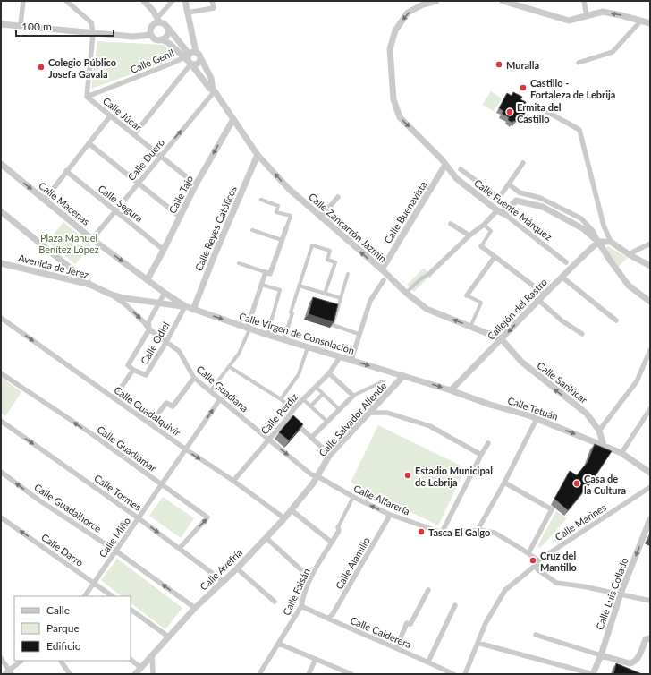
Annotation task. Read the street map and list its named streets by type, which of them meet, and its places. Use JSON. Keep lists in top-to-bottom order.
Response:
{
  "streets": {
    "street": [
      "Calle Genil",
      "Calle Júcar",
      "Calle Duero",
      "Calle Tajo",
      "Calle Macenas",
      "Calle Segura",
      "Calle Fuente Márquez",
      "Calle Buenavista",
      "Calle Zancarrón Jazmín",
      "Calle Reyes Católicos",
      "Avenida de Jerez",
      "Callejón del Rastro",
      "Calle Virgen de Consolación",
      "Calle Odiel",
      "Calle Sanlúcar",
      "Calle Guadiana",
      "Calle Tetuán",
      "Calle Guadalquivir",
      "Calle Perdiz",
      "Calle Salvador Allende",
      "Calle Guadiamar",
      "Calle Tormes",
      "Calle Alfarería",
      "Calle Guadalhorce",
      "Calle Marines",
      "Calle Miño",
      "Calle Darro",
      "Calle Alamillo",
      "Calle Avefría",
      "Calle Faisán",
      "Calle Luis Collado",
      "Calle Calderera"
    ]
  },
  "crossings": [
    ["Calle Genil", "Calle Júcar"],
    ["Calle Genil", "Calle Zancarrón Jazmín"],
    ["Calle Júcar", "Calle Duero"],
    ["Calle Júcar", "Calle Tajo"],
    ["Calle Duero", "Calle Macenas"],
    ["Calle Duero", "Calle Segura"],
    ["Calle Duero", "Calle Zancarrón Jazmín"],
    ["Calle Tajo", "Calle Macenas"],
    ["Calle Tajo", "Calle Segura"],
    ["Calle Tajo", "Calle Zancarrón Jazmín"],
    ["Calle Macenas", "Avenida de Jerez"],
    ["Calle Macenas", "Calle Virgen de Consolación"],
    ["Calle Macenas", "Calle Odiel"],
    ["Calle Fuente Márquez", "Calle Buenavista"],
    ["Calle Fuente Márquez", "Callejón del Rastro"],
    ["Calle Buenavista", "Calle Zancarrón Jazmín"],
    ["Calle Zancarrón Jazmín", "Calle Reyes Católicos"],
    ["Calle Zancarrón Jazmín", "Callejón del Rastro"],
    ["Calle Zancarrón Jazmín", "Calle Sanlúcar"],
    ["Calle Reyes Católicos", "Calle Virgen de Consolación"],
    ["Avenida de Jerez", "Calle Virgen de Consolación"],
    ["Avenida de Jerez", "Calle Odiel"],
    ["Avenida de Jerez", "Calle Guadiana"],
    ["Callejón del Rastro", "Calle Sanlúcar"],
    ["Callejón del Rastro", "Calle Tetuán"],
    ["Calle Virgen de Consolación", "Calle Odiel"],
    ["Calle Virgen de Consolación", "Calle Tetuán"],
    ["Calle Virgen de Consolación", "Calle Perdiz"],
    ["Calle Virgen de Consolación", "Calle Salvador Allende"],
    ["Calle Odiel", "Calle Guadiana"],
    ["Calle Sanlúcar", "Calle Tetuán"],
    ["Calle Guadiana", "Calle Perdiz"],
    ["Calle Guadiana", "Calle Salvador Allende"],
    ["Calle Guadiana", "Calle Alfarería"],
    ["Calle Guadiana", "Calle Miño"],
    ["Calle Guadiana", "Calle Avefría"],
    ["Calle Tetuán", "Calle Salvador Allende"],
    ["Calle Guadalquivir", "Calle Perdiz"],
    ["Calle Guadalquivir", "Calle Miño"],
    ["Calle Guadalquivir", "Calle Avefría"],
    ["Calle Salvador Allende", "Calle Alfarería"],
    ["Calle Salvador Allende", "Calle Avefría"],
    ["Calle Guadiamar", "Calle Tormes"],
    ["Calle Guadiamar", "Calle Miño"],
    ["Calle Tormes", "Calle Miño"],
    ["Calle Tormes", "Calle Avefría"],
    ["Calle Alfarería", "Calle Alamillo"],
    ["Calle Alfarería", "Calle Avefría"],
    ["Calle Alfarería", "Calle Faisán"],
    ["Calle Guadalhorce", "Calle Miño"],
    ["Calle Guadalhorce", "Calle Avefría"],
    ["Calle Miño", "Calle Darro"],
    ["Calle Alamillo", "Calle Calderera"],
    ["Calle Faisán", "Calle Calderera"]
  ],
  "one_way": [
    "Calle Tajo",
    "Calle Zancarrón Jazmín",
    "Calle Virgen de Consolación",
    "Calle Sanlúcar",
    "Calle Guadalquivir",
    "Calle Guadiamar",
    "Calle Tormes",
    "Calle Guadalhorce",
    "Calle Darro",
    "Calle Luis Collado"
  ],
  "parks": ["Plaza Manuel Benítez López"],
  "places": [
    "Muralla",
    "Colegio Público Josefa Gavala",
    "Castillo - Fortaleza de Lebrija",
    "Ermita del Castillo",
    "Estadio Municipal de Lebrija",
    "Casa de la Cultura",
    "Tasca El Galgo",
    "Cruz del Mantillo"
  ],
  "legend": ["Calle", "Parque", "Edificio"],
  "scale_bar": "100 m"
}
